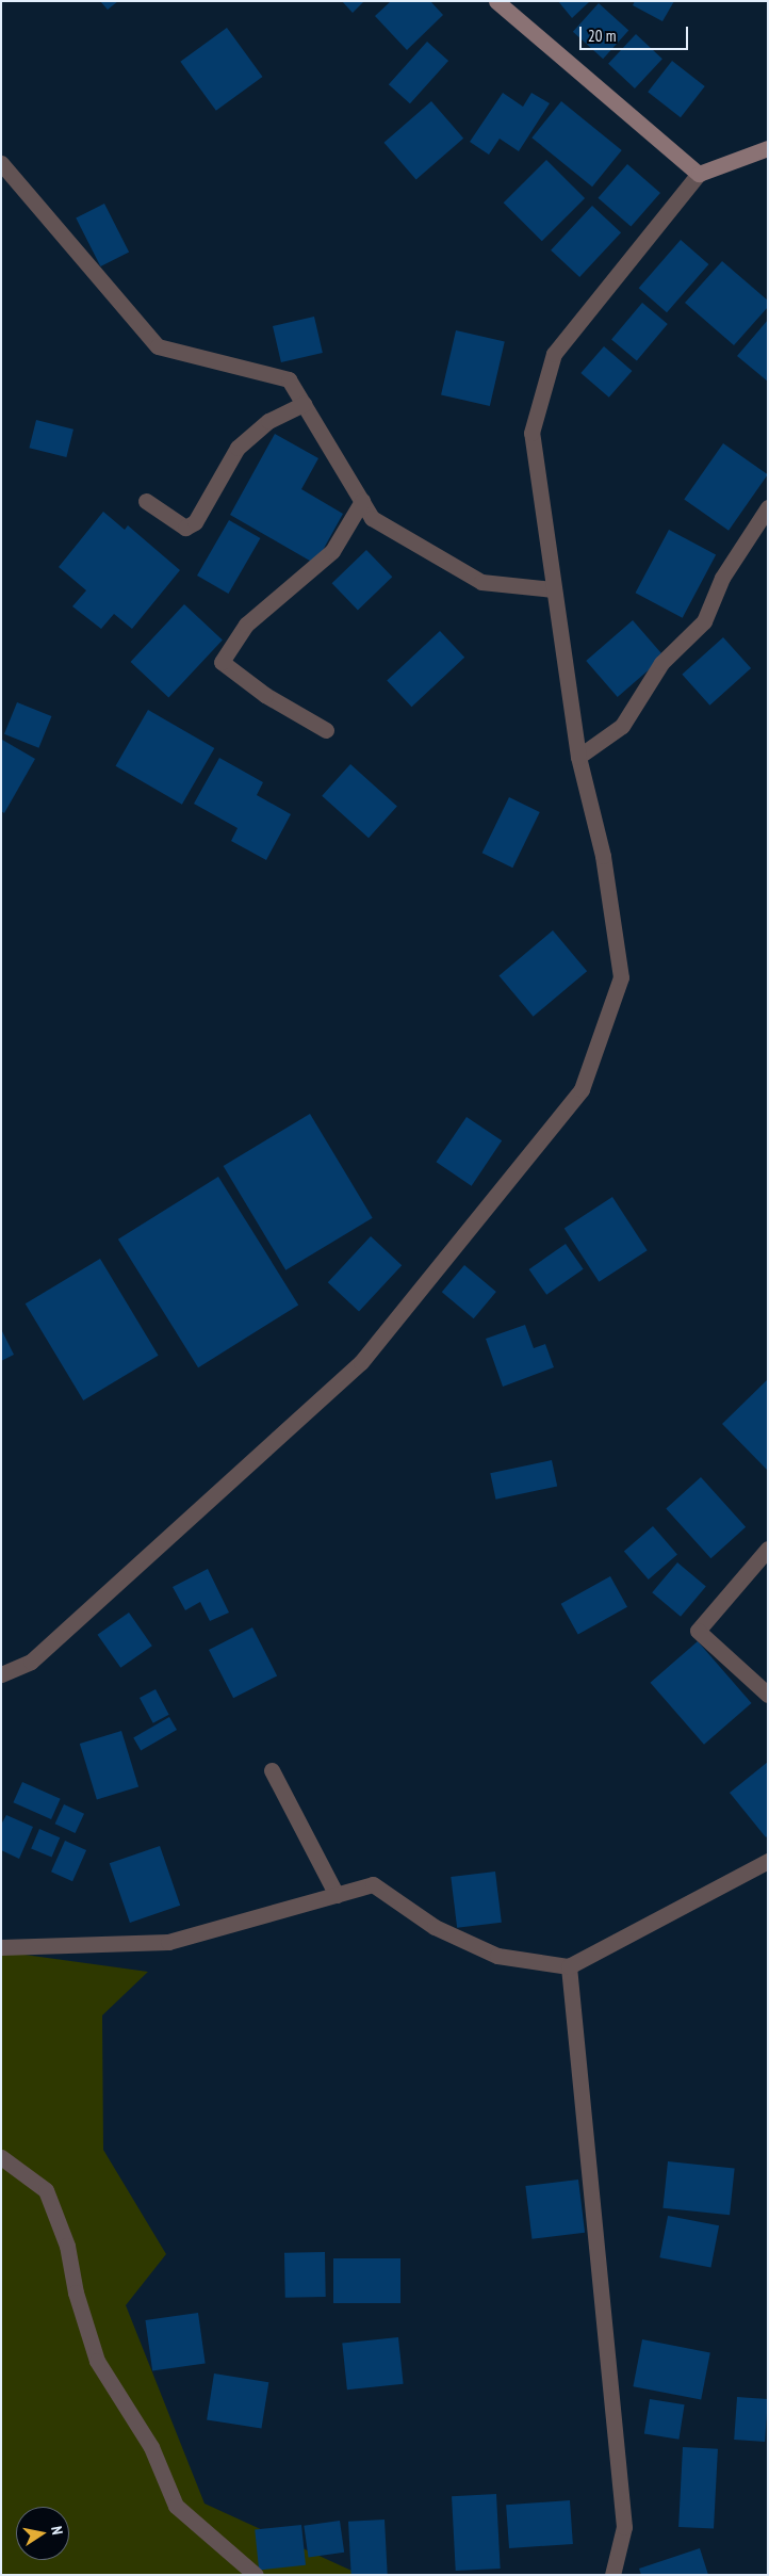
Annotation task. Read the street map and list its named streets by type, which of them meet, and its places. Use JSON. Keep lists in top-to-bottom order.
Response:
{
  "scale_bar": "20 m",
  "north": "right"
}
